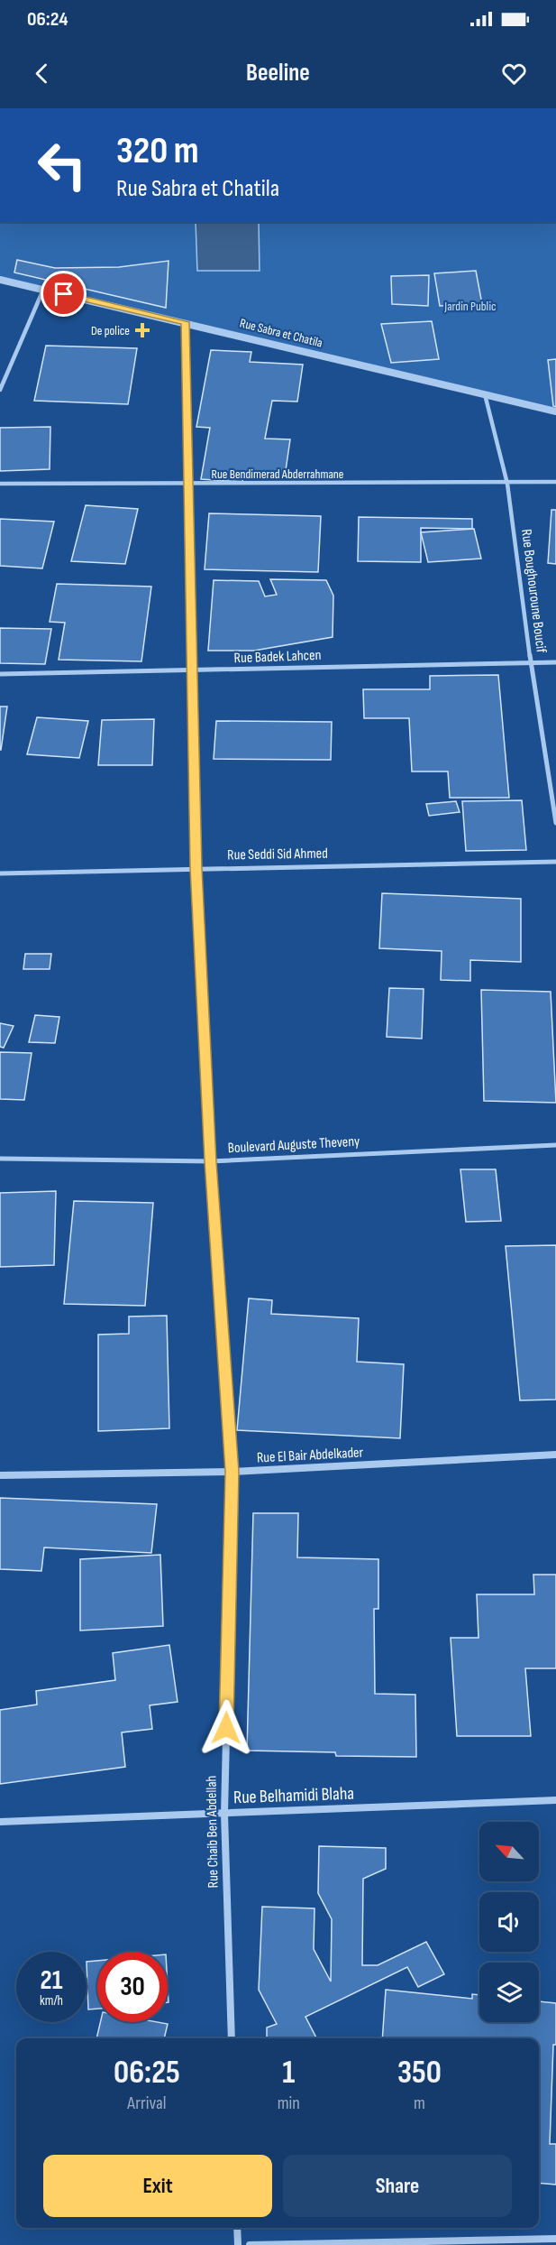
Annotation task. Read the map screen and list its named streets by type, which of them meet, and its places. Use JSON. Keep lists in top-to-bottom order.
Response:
{
  "streets": {
    "street": [
      "Rue Sabra et Chatila",
      "Rue Bendimerad Abderrahmane",
      "Rue Boughouroune Boucif",
      "Rue Badek Lahcen",
      "Rue Seddi Sid Ahmed",
      "Boulevard Auguste Theveny",
      "Rue El Bair Abdelkader",
      "Rue Belhamidi Blaha",
      "Rue Chaib Ben Abdellah"
    ]
  },
  "crossings": [
    ["Rue Sabra et Chatila", "Rue Boughouroune Boucif"],
    ["Rue Sabra et Chatila", "Rue Chaib Ben Abdellah"],
    ["Rue Bendimerad Abderrahmane", "Rue Boughouroune Boucif"],
    ["Rue Bendimerad Abderrahmane", "Rue Chaib Ben Abdellah"],
    ["Rue Boughouroune Boucif", "Rue Badek Lahcen"],
    ["Rue Badek Lahcen", "Rue Chaib Ben Abdellah"],
    ["Rue Seddi Sid Ahmed", "Rue Chaib Ben Abdellah"],
    ["Boulevard Auguste Theveny", "Rue Chaib Ben Abdellah"],
    ["Rue El Bair Abdelkader", "Rue Chaib Ben Abdellah"],
    ["Rue Belhamidi Blaha", "Rue Chaib Ben Abdellah"]
  ],
  "parks": ["Jardin Public"],
  "places": {
    "health": ["De police"]
  },
  "north": "top left",
  "page": {
    "status": "06:24",
    "header": "Beeline",
    "turn": ["320 m", "Rue Sabra et Chatila"],
    "speed": "21 km/h",
    "limit": "30",
    "eta": [
      "06:25",
      "Arrival",
      "1",
      "min",
      "350",
      "m"
    ],
    "buttons": ["Exit", "Share"]
  }
}
